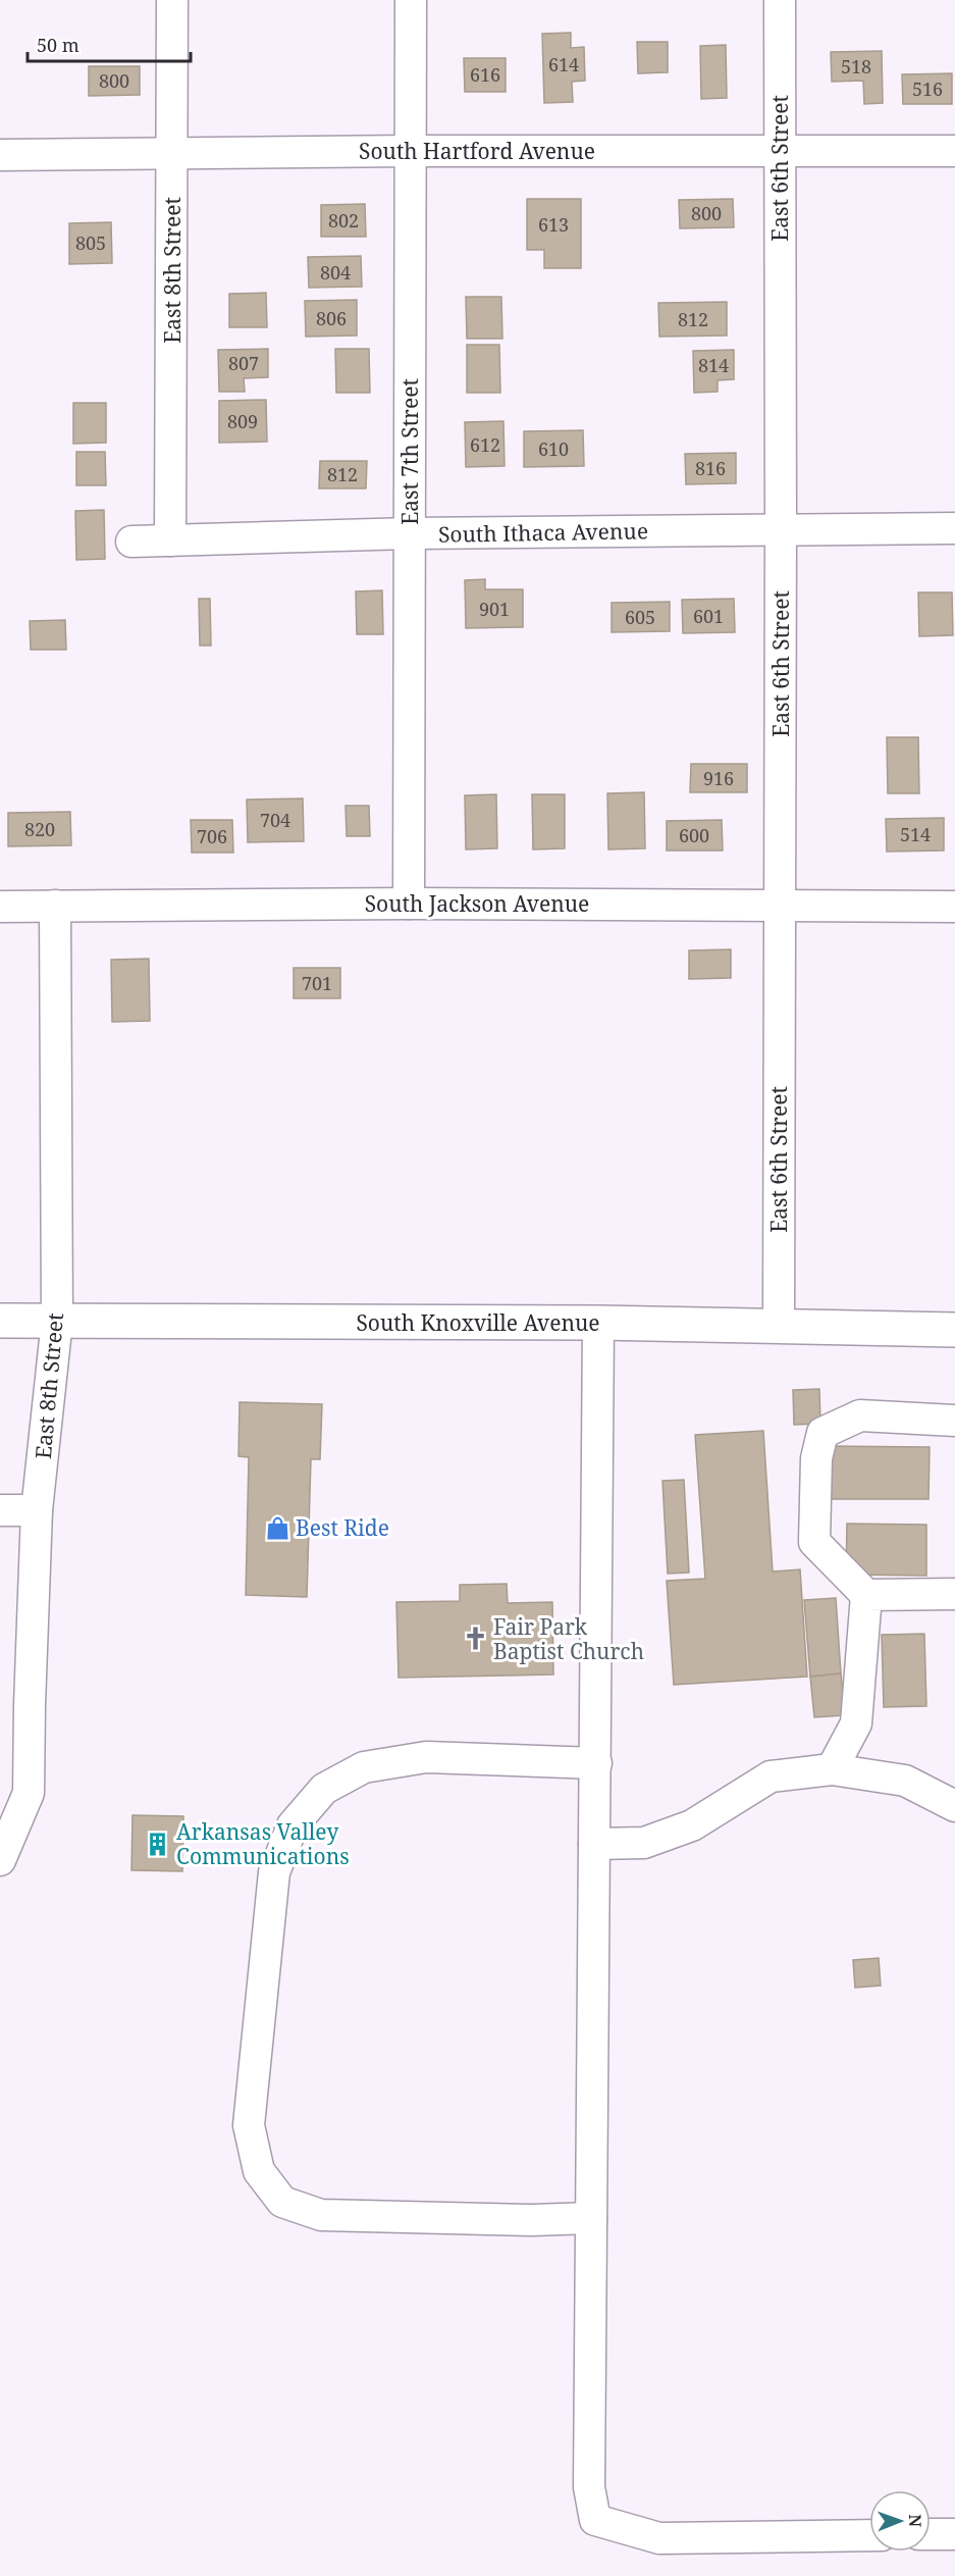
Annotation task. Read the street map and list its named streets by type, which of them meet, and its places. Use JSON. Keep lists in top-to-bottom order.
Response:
{
  "streets": {
    "main road": ["South Knoxville Avenue"],
    "street": [
      "South Hartford Avenue",
      "East 6th Street",
      "East 8th Street",
      "East 7th Street",
      "South Ithaca Avenue",
      "South Jackson Avenue"
    ]
  },
  "crossings": [
    ["South Hartford Avenue", "East 6th Street"],
    ["South Hartford Avenue", "East 8th Street"],
    ["South Hartford Avenue", "East 7th Street"],
    ["East 6th Street", "South Ithaca Avenue"],
    ["East 6th Street", "South Jackson Avenue"],
    ["East 6th Street", "South Knoxville Avenue"],
    ["East 8th Street", "South Ithaca Avenue"],
    ["East 8th Street", "South Jackson Avenue"],
    ["East 8th Street", "South Knoxville Avenue"],
    ["East 7th Street", "South Ithaca Avenue"],
    ["East 7th Street", "South Jackson Avenue"]
  ],
  "places": {
    "shop": ["Best Ride"],
    "church": ["Fair Park Baptist Church"],
    "building": ["Arkansas Valley Communications"]
  },
  "house_numbers": [
    "614",
    "518",
    "616",
    "800",
    "516",
    "800",
    "802",
    "613",
    "805",
    "804",
    "806",
    "812",
    "807",
    "814",
    "809",
    "612",
    "610",
    "816",
    "812",
    "901",
    "601",
    "605",
    "916",
    "704",
    "820",
    "514",
    "600",
    "706",
    "701"
  ],
  "scale_bar": "50 m",
  "north": "right"
}
